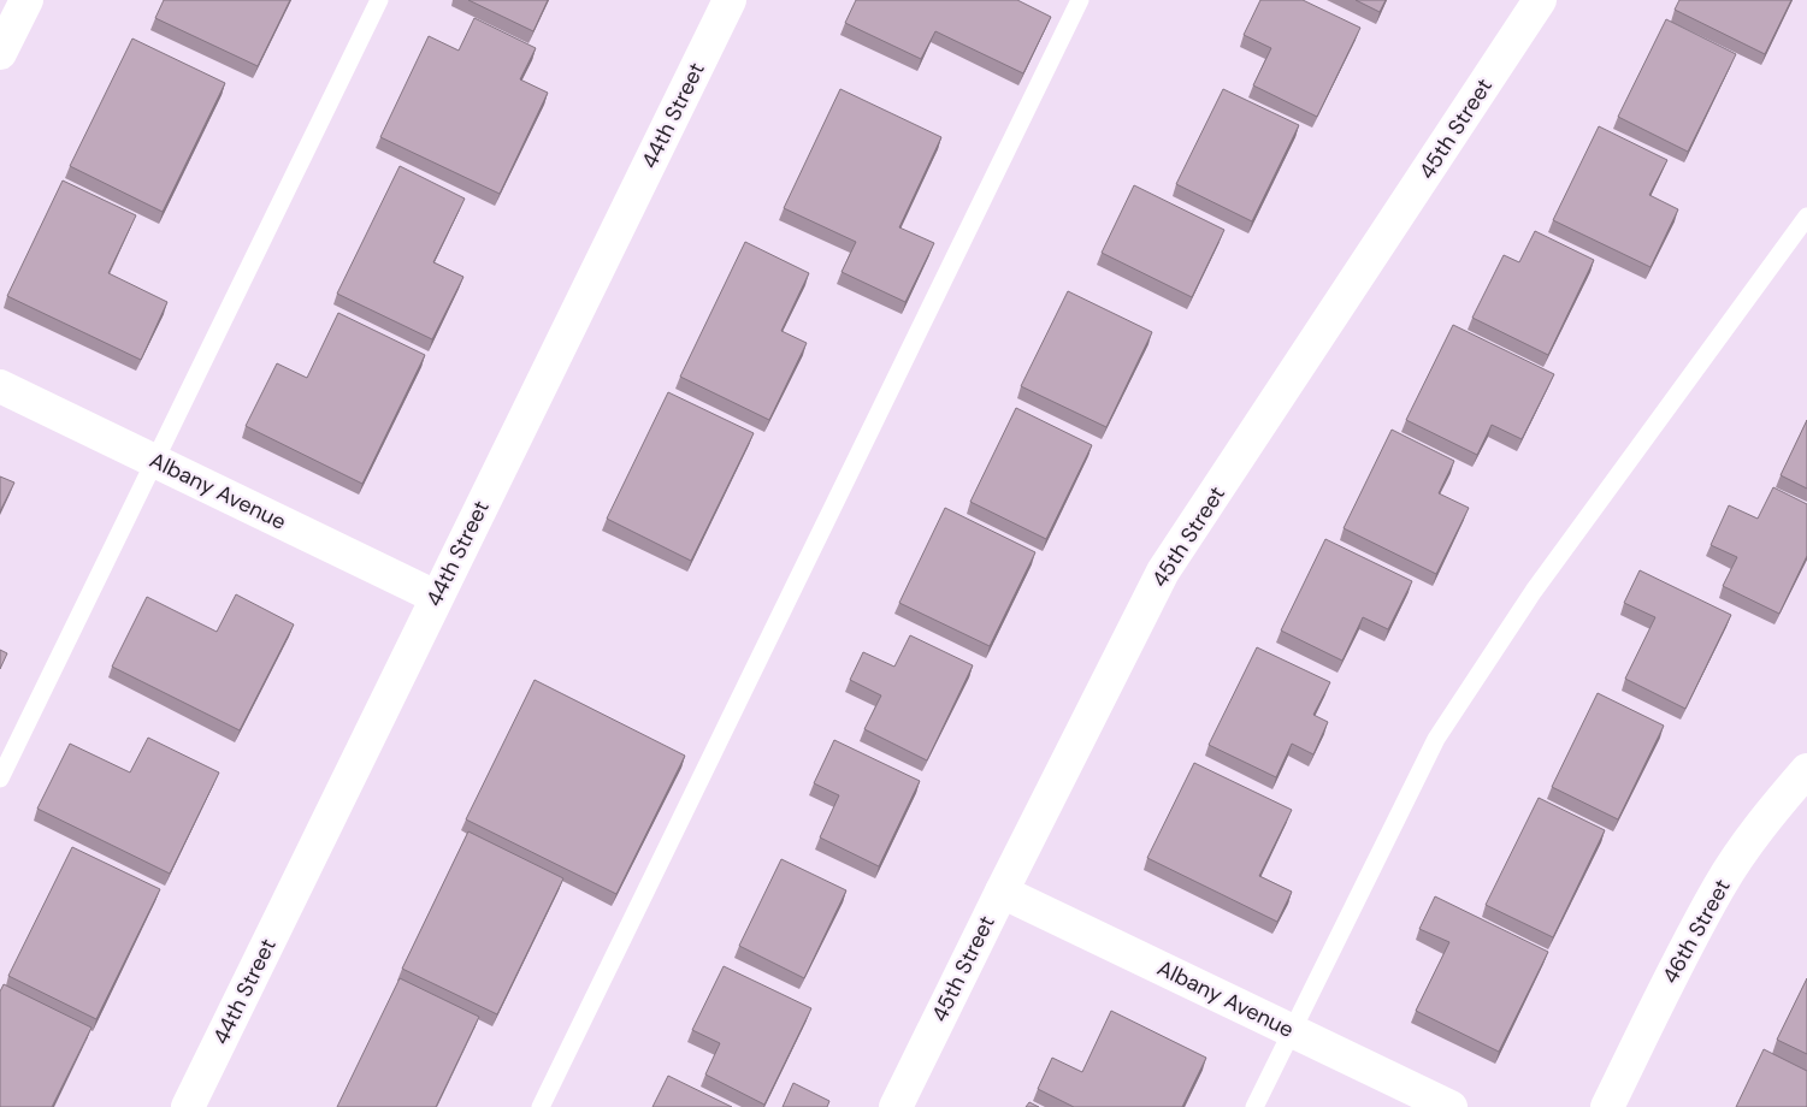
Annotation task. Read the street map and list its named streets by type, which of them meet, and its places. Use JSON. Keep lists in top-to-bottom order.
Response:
{
  "streets": {
    "street": [
      "44th Street",
      "45th Street",
      "Albany Avenue",
      "46th Street"
    ]
  },
  "crossings": [
    ["44th Street", "Albany Avenue"],
    ["45th Street", "Albany Avenue"]
  ]
}
